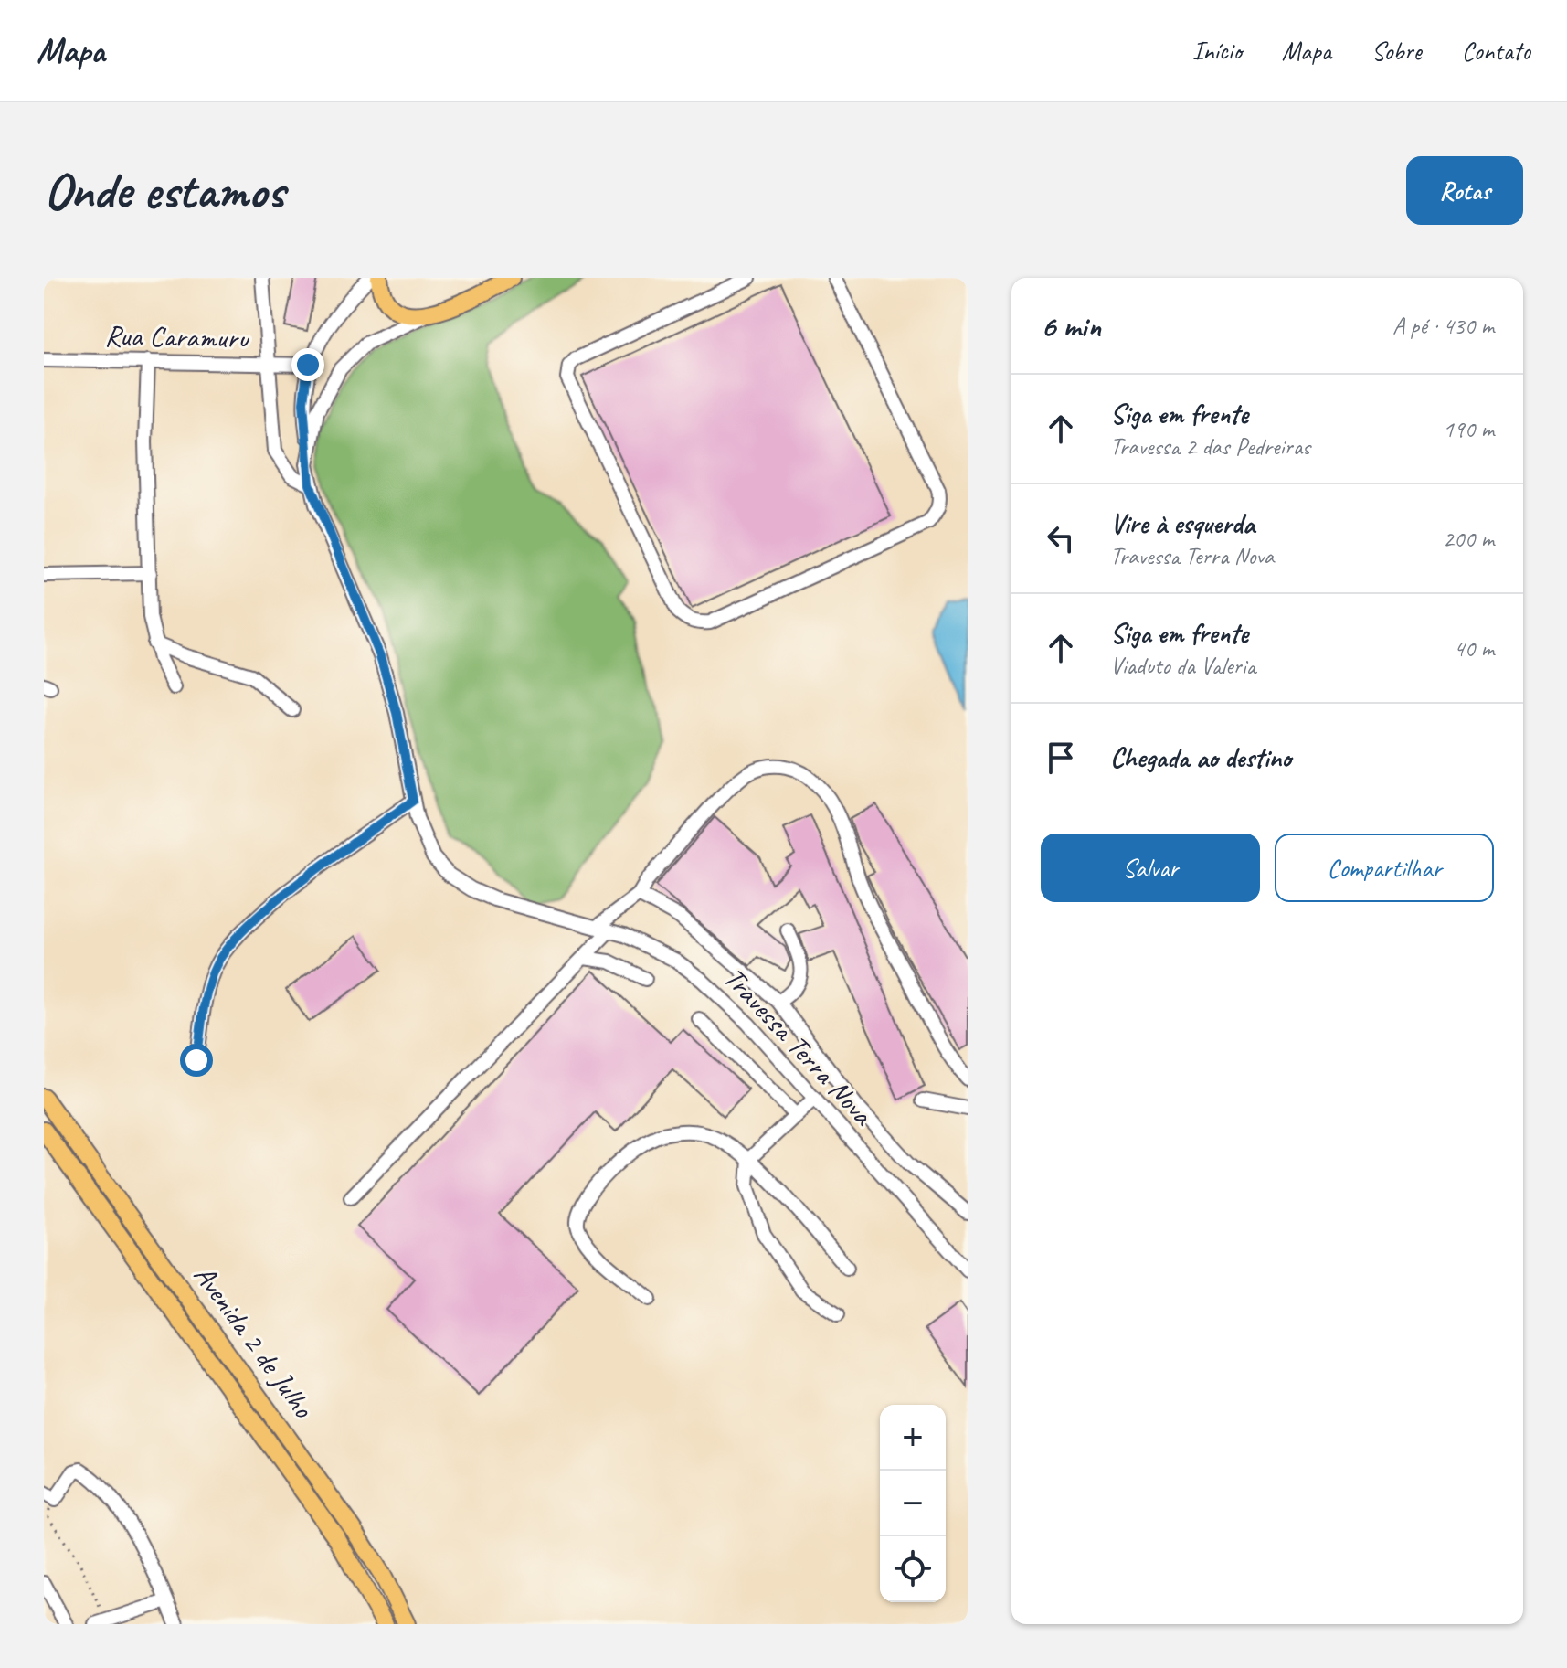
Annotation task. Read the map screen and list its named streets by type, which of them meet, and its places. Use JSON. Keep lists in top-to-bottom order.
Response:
{
  "streets": {
    "main road": ["Avenida 2 de Julho"],
    "street": ["Rua Caramuru", "Travessa Terra Nova"]
  },
  "page": {
    "header": "Mapa",
    "nav": [
      "Início",
      "Mapa",
      "Sobre",
      "Contato"
    ],
    "buttons": [
      "Rotas",
      ["Salvar", "Compartilhar"]
    ],
    "title": "Onde estamos",
    "heading": ["6 min", "A pé · 430 m"],
    "list": [
      ["Siga em frente", "Travessa 2 das Pedreiras", "190 m"],
      ["Vire à esquerda", "Travessa Terra Nova", "200 m"],
      ["Siga em frente", "Viaduto da Valeria", "40 m"],
      "Chegada ao destino"
    ],
    "map_buttons": ["+", "−"]
  }
}
